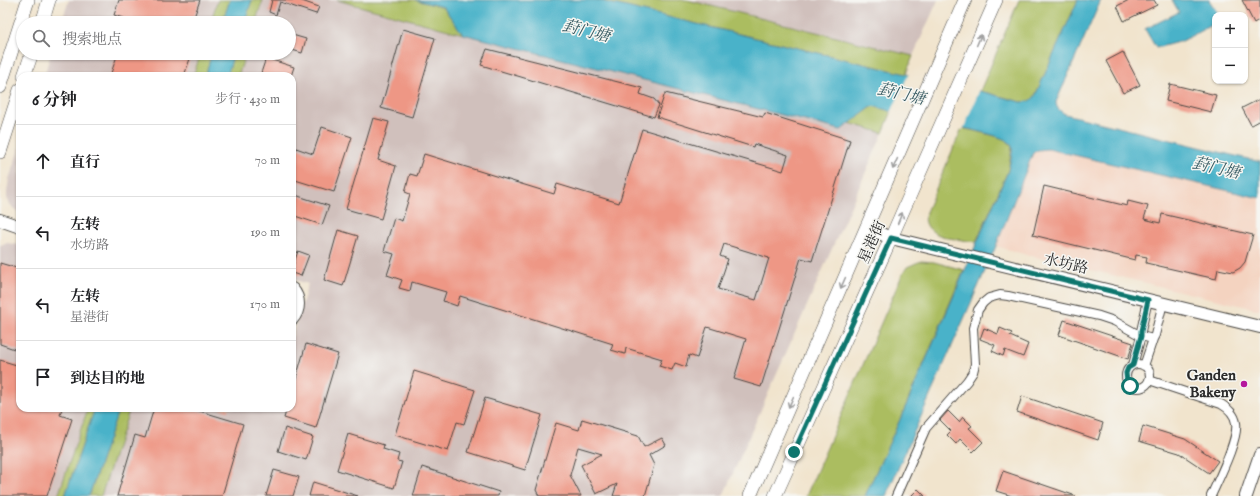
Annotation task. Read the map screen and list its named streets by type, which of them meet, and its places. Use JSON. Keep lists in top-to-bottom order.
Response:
{
  "streets": {
    "main road": ["星港街"],
    "street": ["水坊路"]
  },
  "crossings": [
    ["星港街", "水坊路"]
  ],
  "water": ["葑门塘"],
  "places": ["Ganden Bakeny"],
  "page": {
    "map_buttons": ["+", "−"],
    "search": "搜索地点",
    "heading": ["6 分钟", "步行 · 430 m"],
    "list": [
      ["直行", "70 m"],
      ["左转", "水坊路", "190 m"],
      ["左转", "星港街", "170 m"],
      "到达目的地"
    ]
  }
}
